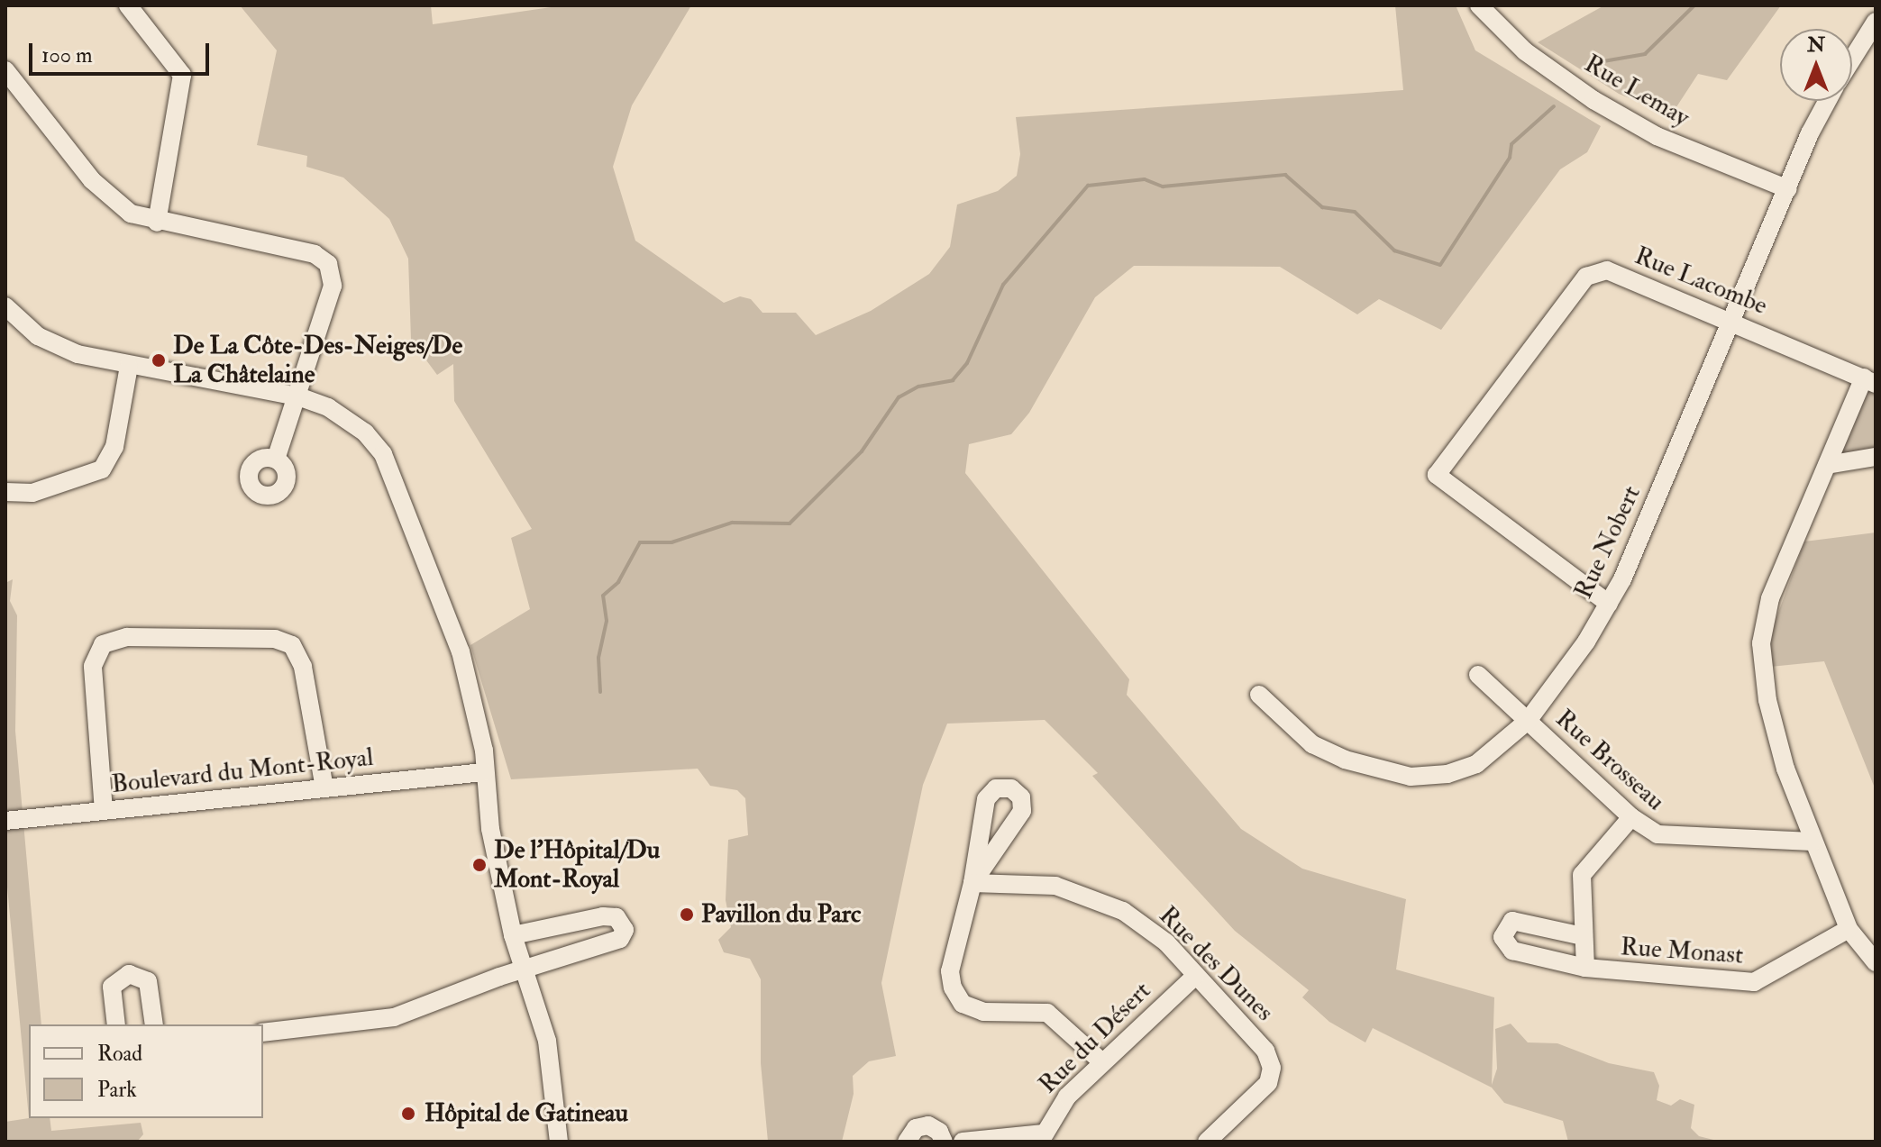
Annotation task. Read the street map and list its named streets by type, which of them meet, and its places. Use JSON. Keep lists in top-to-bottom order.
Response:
{
  "streets": {
    "street": [
      "Rue Lemay",
      "Rue Lacombe",
      "Rue Nobert",
      "Rue Brosseau",
      "Boulevard du Mont-Royal",
      "Rue Monast",
      "Rue des Dunes",
      "Rue du Désert"
    ]
  },
  "crossings": [
    ["Rue Lemay", "Rue Nobert"],
    ["Rue Lacombe", "Rue Nobert"],
    ["Rue Lacombe", "Rue Brosseau"],
    ["Rue Lacombe", "Rue Monast"],
    ["Rue Nobert", "Rue Brosseau"],
    ["Rue Brosseau", "Rue Monast"],
    ["Rue des Dunes", "Rue du Désert"]
  ],
  "places": [
    "De La Côte-Des-Neiges/De La Châtelaine",
    "De l'Hôpital/Du Mont-Royal",
    "Pavillon du Parc",
    "Hôpital de Gatineau"
  ],
  "legend": ["Road", "Park"],
  "scale_bar": "100 m",
  "north": "top"
}
